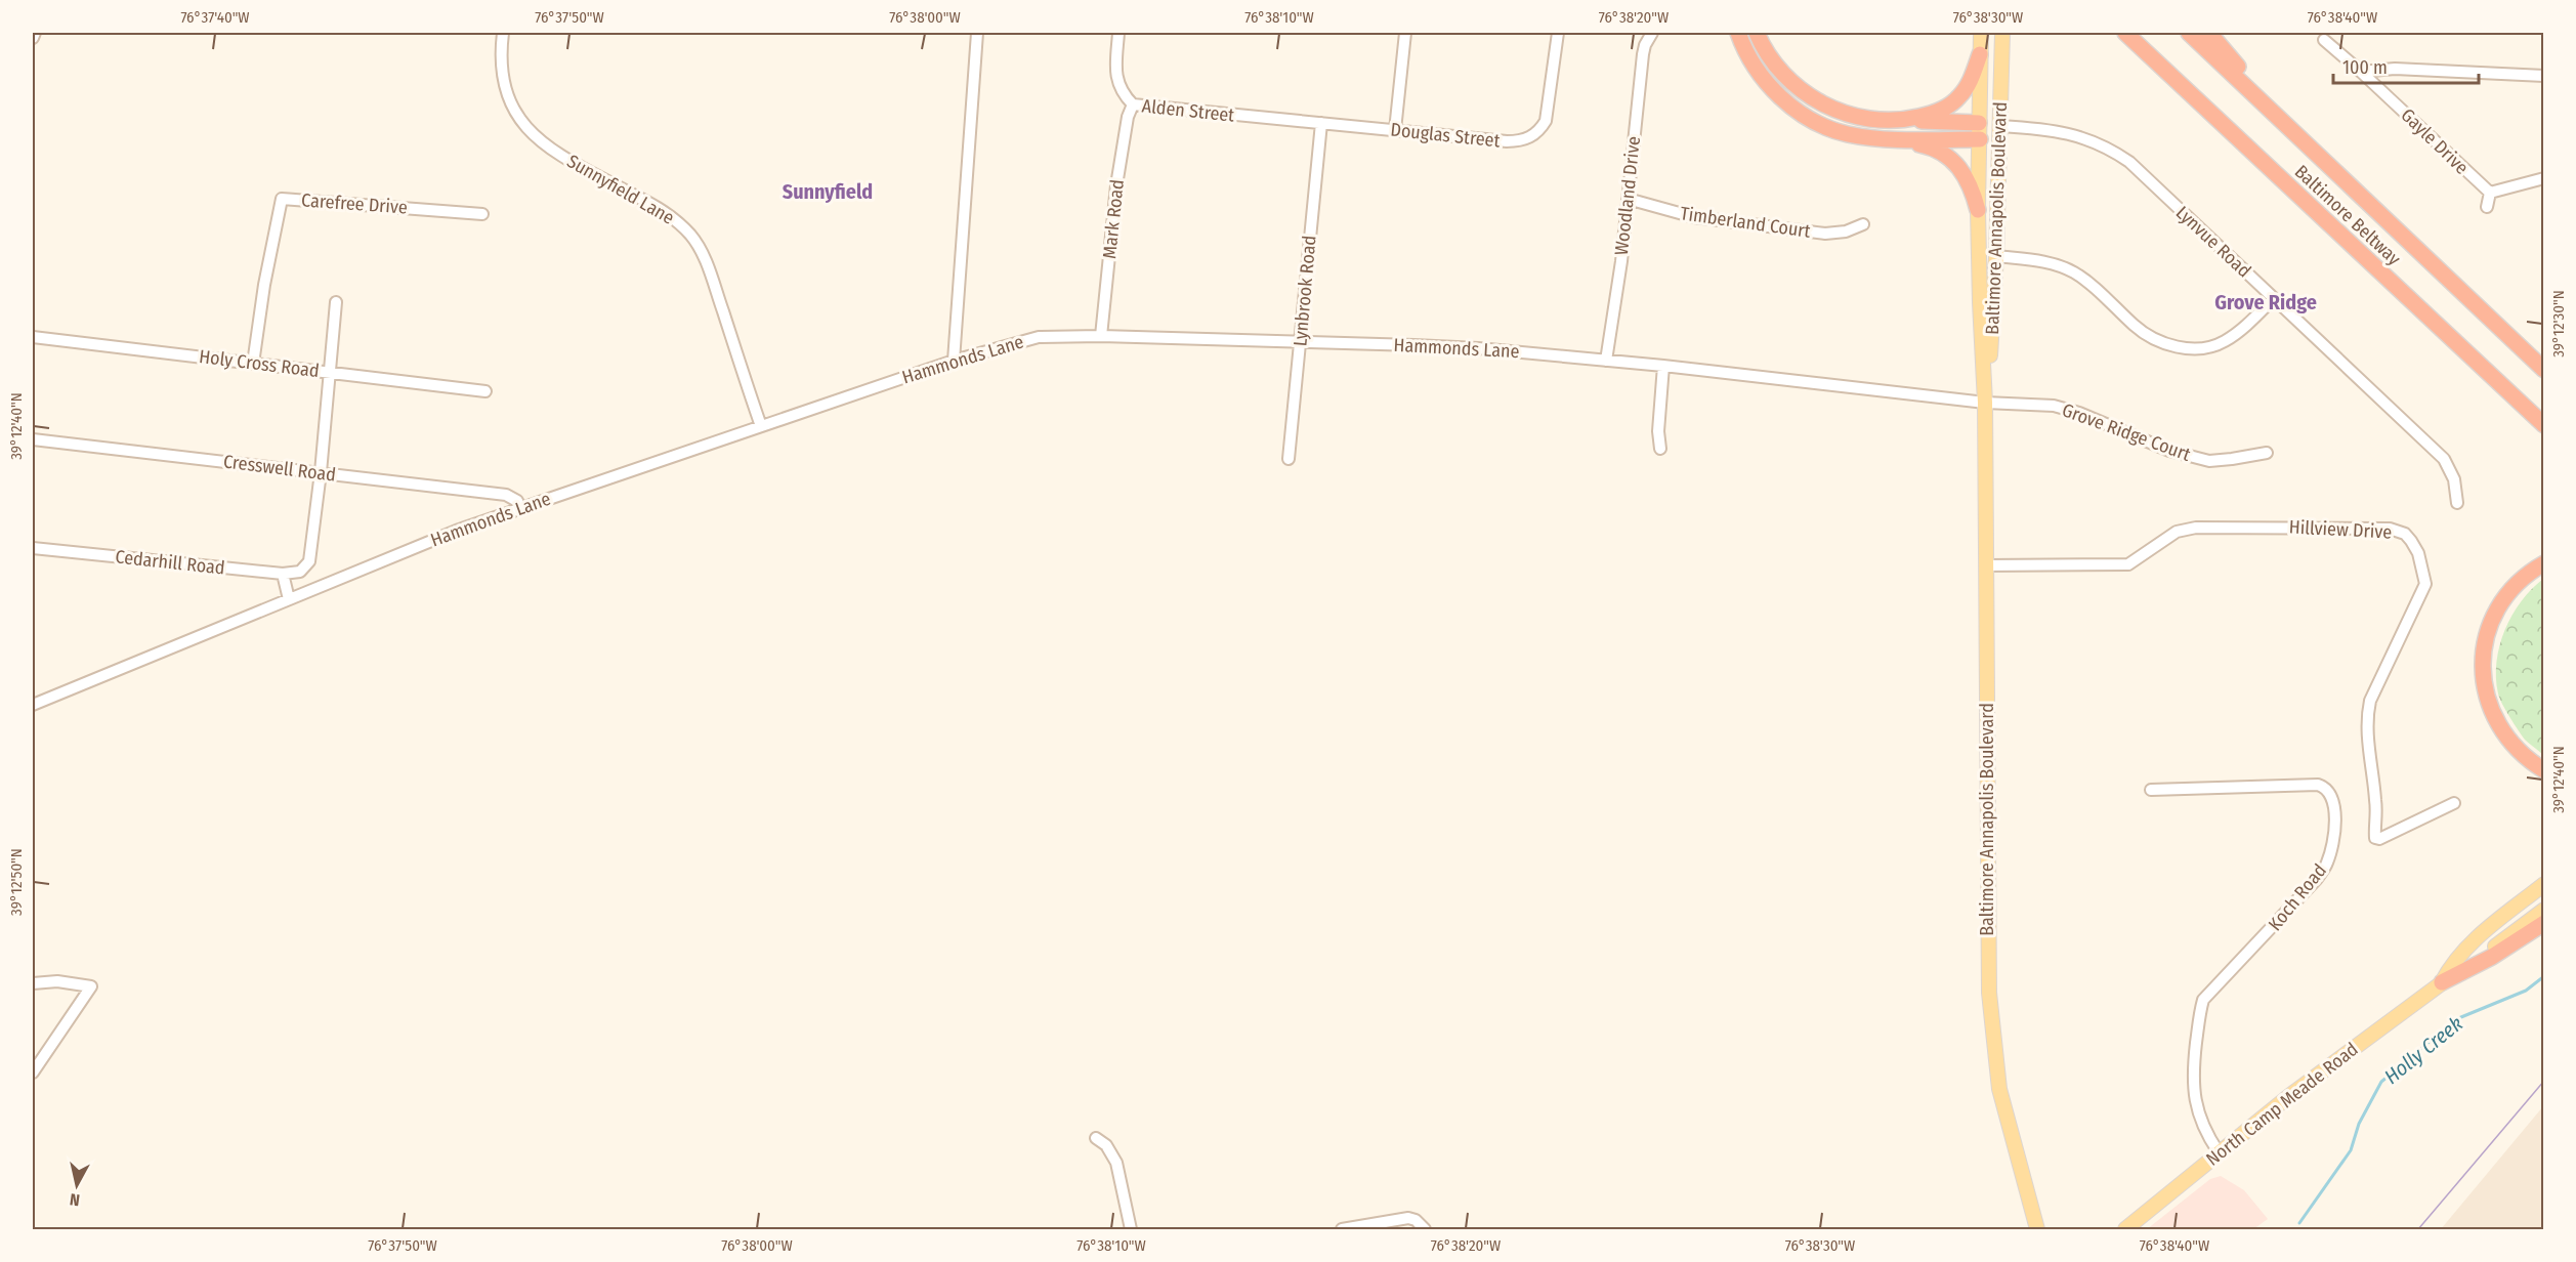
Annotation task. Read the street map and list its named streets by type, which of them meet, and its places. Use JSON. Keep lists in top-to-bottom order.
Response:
{
  "streets": {
    "highway": ["Baltimore Beltway"],
    "main road": ["Baltimore Annapolis Boulevard", "North Camp Meade Road"],
    "street": [
      "Alden Street",
      "Douglas Street",
      "Gayle Drive",
      "Sunnyfield Lane",
      "Woodland Drive",
      "Carefree Drive",
      "Mark Road",
      "Timberland Court",
      "Lynvue Road",
      "Lynbrook Road",
      "Hammonds Lane",
      "Holy Cross Road",
      "Grove Ridge Court",
      "Cresswell Road",
      "Hillview Drive",
      "Cedarhill Road",
      "Koch Road"
    ]
  },
  "crossings": [
    ["Alden Street", "Douglas Street"],
    ["Alden Street", "Mark Road"],
    ["Alden Street", "Lynbrook Road"],
    ["Douglas Street", "Lynbrook Road"],
    ["Sunnyfield Lane", "Hammonds Lane"],
    ["Woodland Drive", "Timberland Court"],
    ["Woodland Drive", "Hammonds Lane"],
    ["Carefree Drive", "Holy Cross Road"],
    ["Baltimore Annapolis Boulevard", "Lynvue Road"],
    ["Baltimore Annapolis Boulevard", "Hammonds Lane"],
    ["Baltimore Annapolis Boulevard", "Grove Ridge Court"],
    ["Baltimore Annapolis Boulevard", "Hillview Drive"],
    ["Mark Road", "Hammonds Lane"],
    ["Lynbrook Road", "Hammonds Lane"],
    ["Hammonds Lane", "Grove Ridge Court"],
    ["Hammonds Lane", "Cresswell Road"],
    ["Koch Road", "North Camp Meade Road"]
  ],
  "districts": ["Sunnyfield", "Grove Ridge"],
  "water": ["Holly Creek"],
  "scale_bar": "100 m",
  "north": "bottom",
  "coordinates": [
    "76°37'40\"W",
    "76°37'50\"W",
    "76°38'00\"W",
    "76°38'10\"W",
    "76°38'20\"W",
    "76°38'30\"W",
    "76°38'40\"W",
    "39°12'30\"N",
    "39°12'40\"N",
    "39°12'50\"N"
  ]
}
